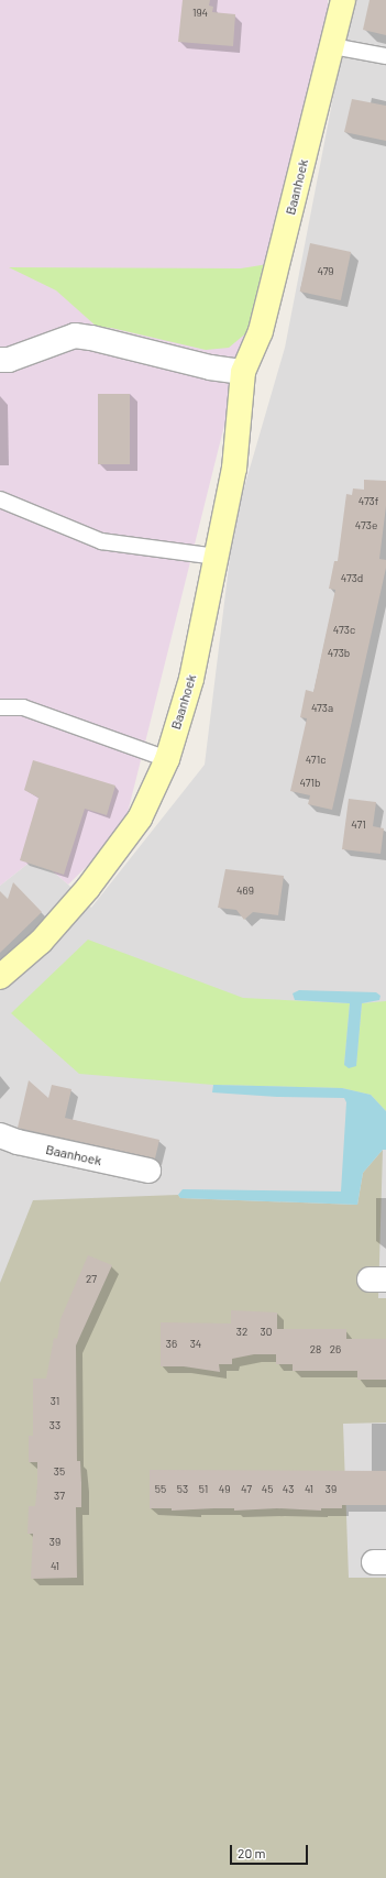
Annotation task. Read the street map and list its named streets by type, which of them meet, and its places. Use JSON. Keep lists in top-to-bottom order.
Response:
{
  "streets": {
    "street": ["Baanhoek"]
  },
  "house_numbers": [
    "194",
    "479",
    "473f",
    "473e",
    "473d",
    "473c",
    "473b",
    "473a",
    "471c",
    "471b",
    "471",
    "469",
    "27",
    "32",
    "30",
    "36",
    "34",
    "28",
    "26",
    "31",
    "33",
    "35",
    "55",
    "53",
    "51",
    "49",
    "47",
    "45",
    "43",
    "41",
    "39",
    "37",
    "39",
    "41"
  ],
  "scale_bar": "20 m"
}
